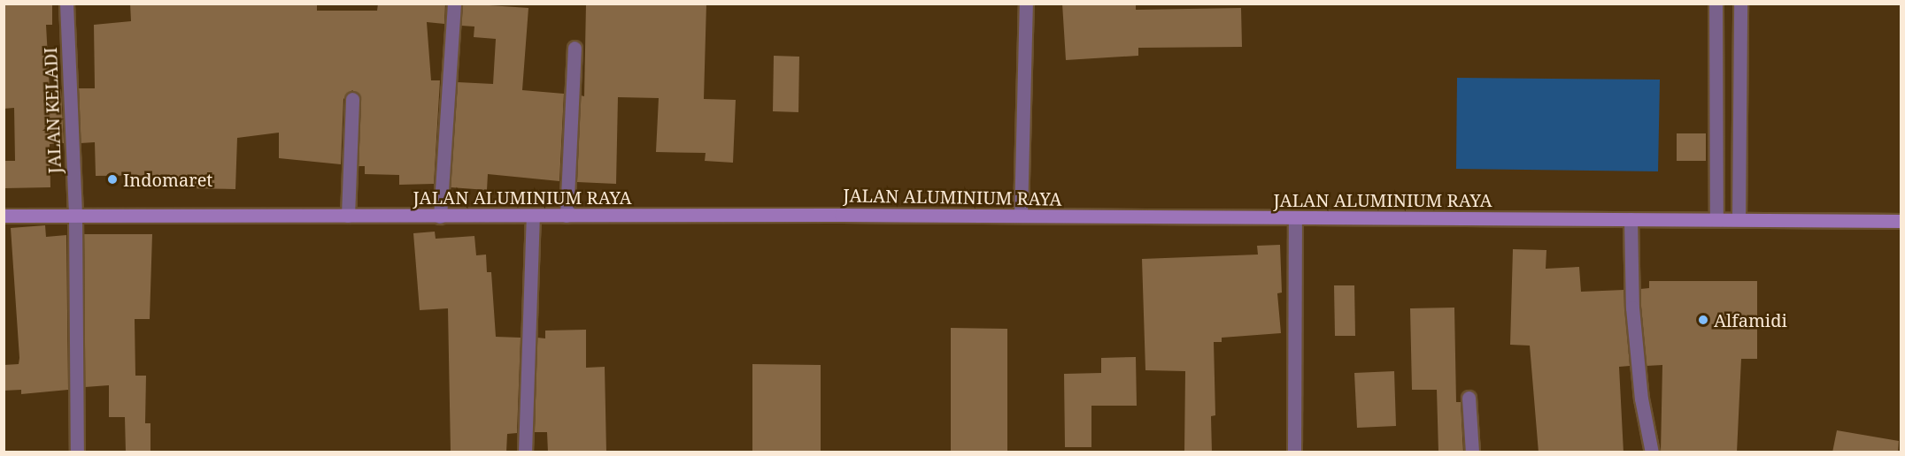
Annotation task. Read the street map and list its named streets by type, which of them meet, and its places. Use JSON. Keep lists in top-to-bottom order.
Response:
{
  "streets": {
    "main road": ["JALAN ALUMINIUM RAYA"],
    "street": ["JALAN KELADI"]
  },
  "crossings": [
    ["JALAN KELADI", "JALAN ALUMINIUM RAYA"]
  ],
  "places": ["Indomaret", "Alfamidi"]
}
